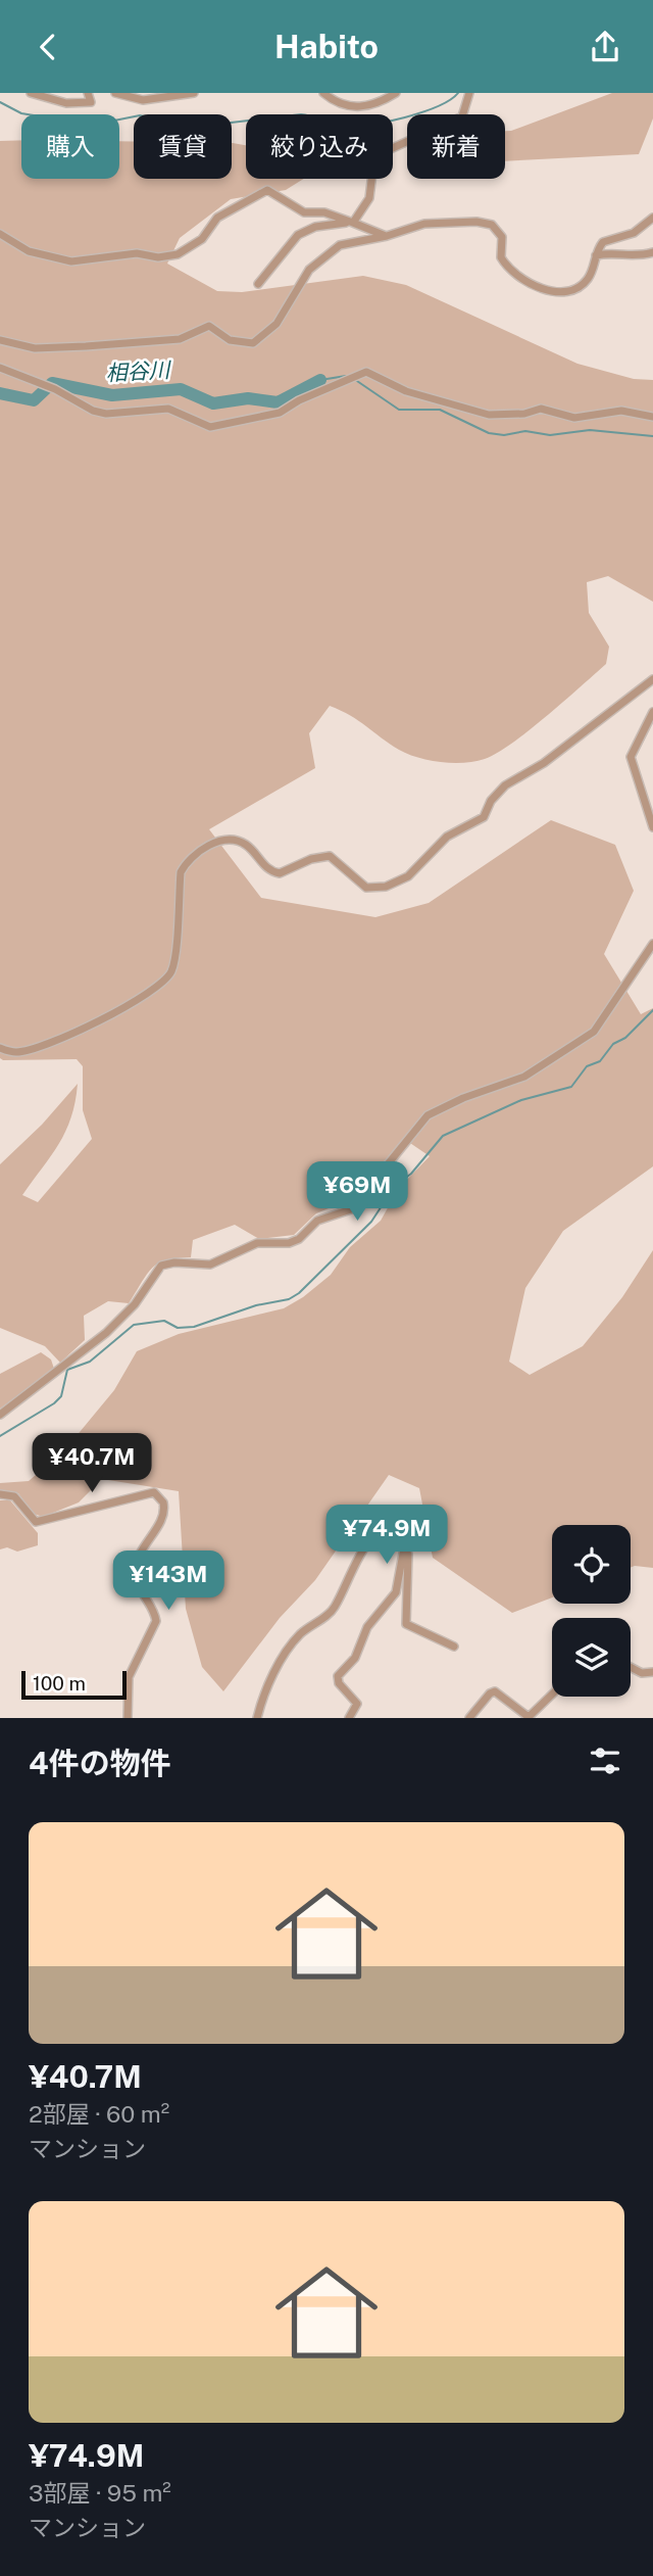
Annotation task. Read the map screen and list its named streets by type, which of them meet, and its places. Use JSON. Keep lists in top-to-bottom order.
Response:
{
  "water": ["相谷川"],
  "scale_bar": "100 m",
  "page": {
    "header": "Habito",
    "chip": [
      "購入",
      "賃貸",
      "絞り込み",
      "新着"
    ],
    "price": [
      "¥69M",
      "¥40.7M",
      "¥74.9M",
      "¥143M"
    ],
    "scale": "100 m",
    "heading": "4件の物件",
    "list": [
      {
        "name": "¥40.7M",
        "note": "2部屋 · 60 m² · マンション"
      },
      {
        "name": "¥74.9M",
        "note": "3部屋 · 95 m² · マンション"
      }
    ]
  }
}
